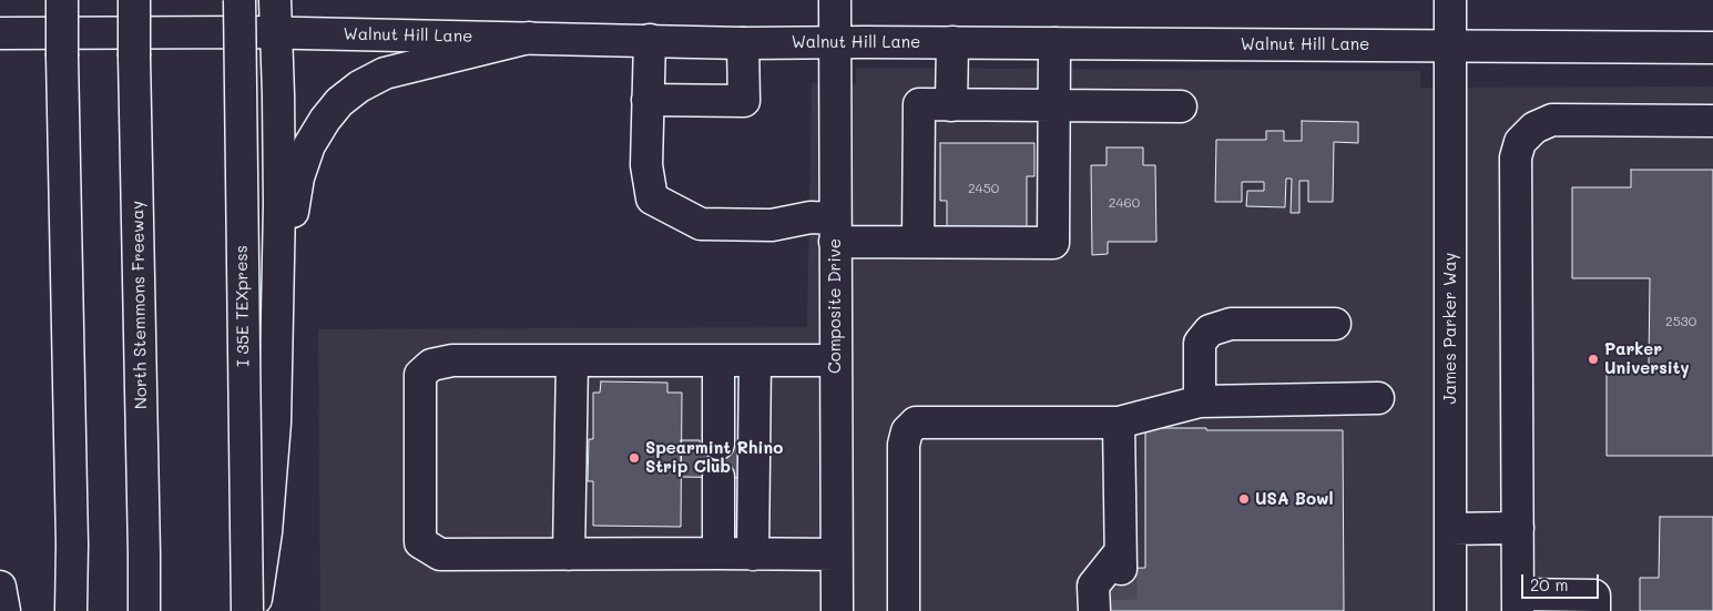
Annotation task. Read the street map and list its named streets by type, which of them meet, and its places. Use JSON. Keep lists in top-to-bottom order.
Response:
{
  "streets": {
    "main road": [
      "Walnut Hill Lane",
      "North Stemmons Freeway",
      "I 35E TEXpress",
      "Composite Drive",
      "James Parker Way"
    ]
  },
  "crossings": [
    ["Walnut Hill Lane", "Composite Drive"],
    ["Walnut Hill Lane", "James Parker Way"]
  ],
  "places": ["Parker University", "Spearmint Rhino Strip Club", "USA Bowl"],
  "house_numbers": ["2450", "2460", "2530"],
  "scale_bar": "20 m"
}
